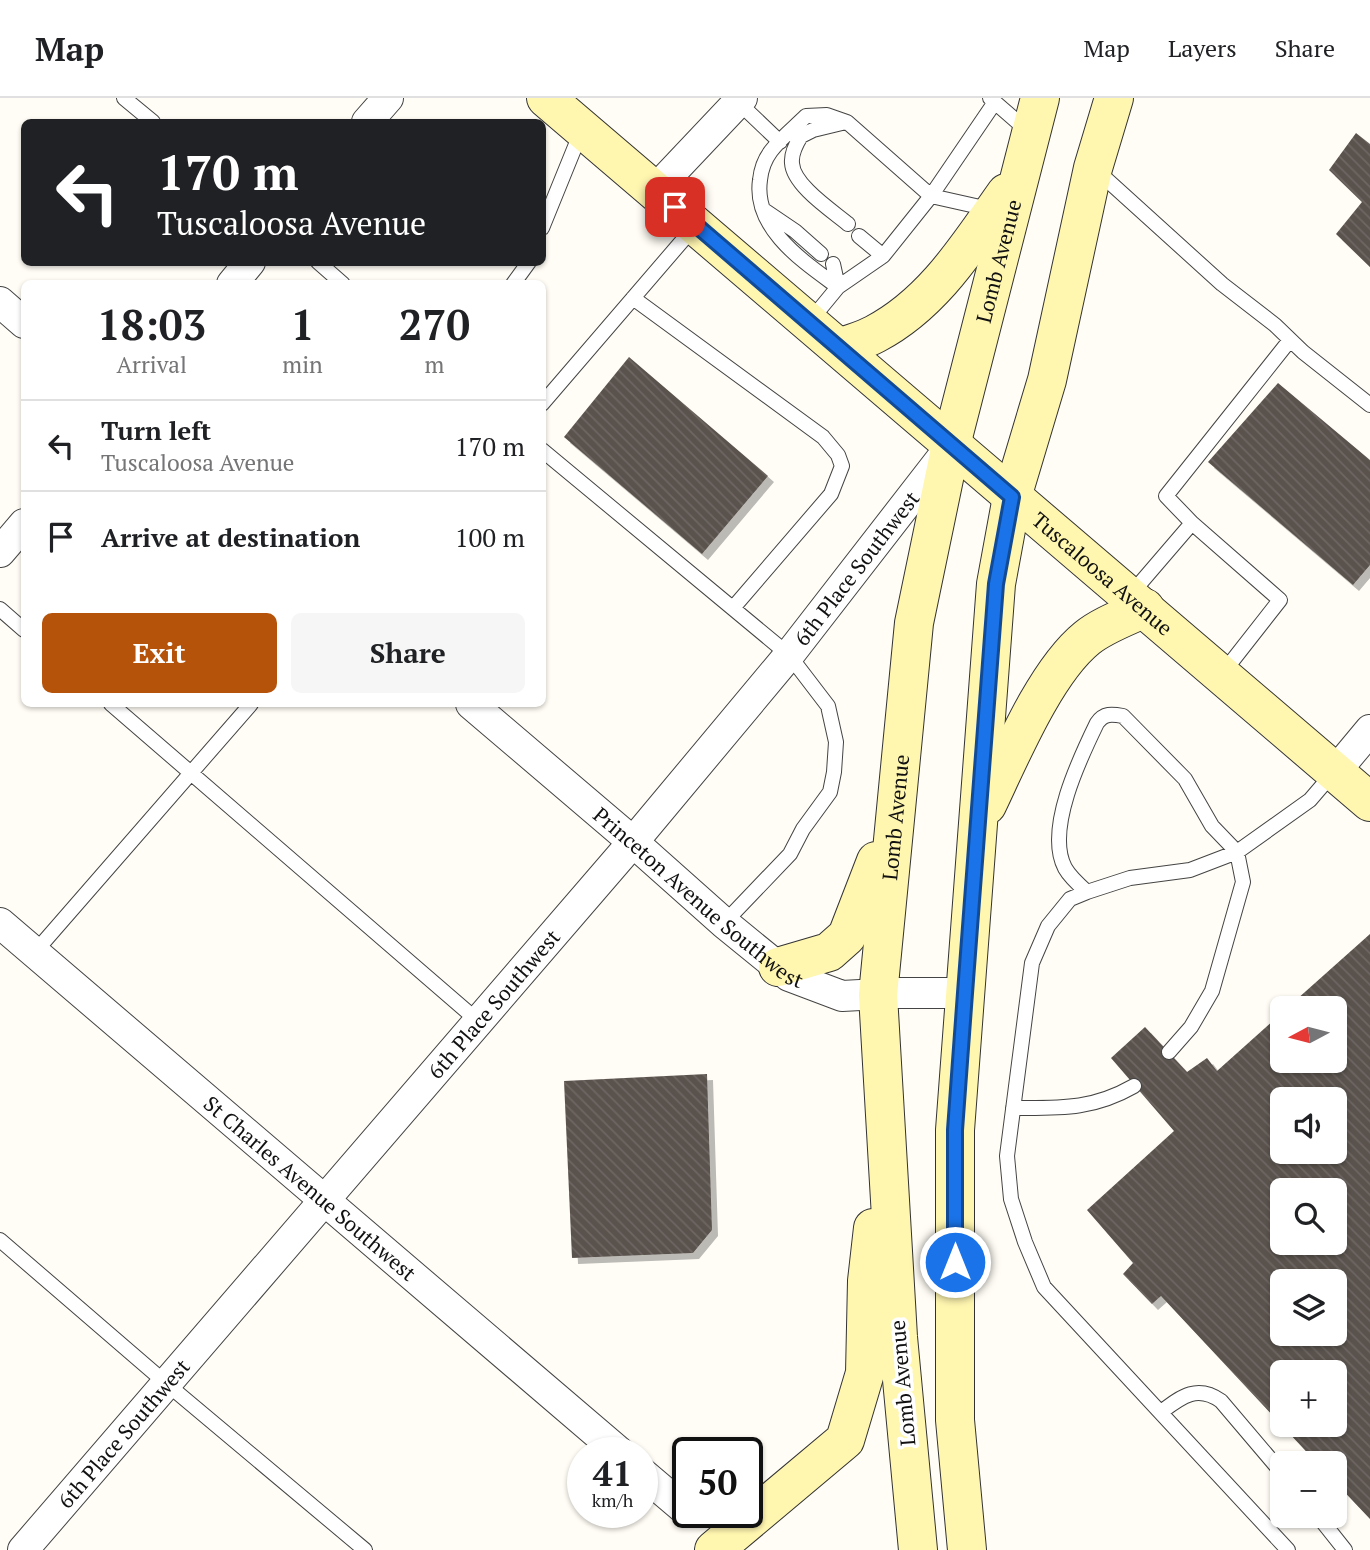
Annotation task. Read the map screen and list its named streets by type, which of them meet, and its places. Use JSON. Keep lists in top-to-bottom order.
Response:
{
  "streets": {
    "main road": ["Lomb Avenue", "Tuscaloosa Avenue"],
    "street": ["6th Place Southwest", "Princeton Avenue Southwest", "St Charles Avenue Southwest"]
  },
  "crossings": [
    ["Lomb Avenue", "6th Place Southwest"],
    ["Lomb Avenue", "Tuscaloosa Avenue"],
    ["Lomb Avenue", "Princeton Avenue Southwest"],
    ["6th Place Southwest", "Tuscaloosa Avenue"],
    ["6th Place Southwest", "Princeton Avenue Southwest"],
    ["6th Place Southwest", "St Charles Avenue Southwest"]
  ],
  "north": "left",
  "page": {
    "header": "Map",
    "nav": ["Map", "Layers", "Share"],
    "turn": ["170 m", "Tuscaloosa Avenue"],
    "eta": [
      "18:03",
      "Arrival",
      "1",
      "min",
      "270",
      "m"
    ],
    "list": [
      {
        "name": "Turn left",
        "note": "Tuscaloosa Avenue",
        "value": "170 m"
      },
      {
        "name": "Arrive at destination",
        "value": "100 m"
      }
    ],
    "buttons": ["Exit", "Share"],
    "map_buttons": ["+", "−"],
    "speed": "41 km/h",
    "limit": "50"
  }
}
